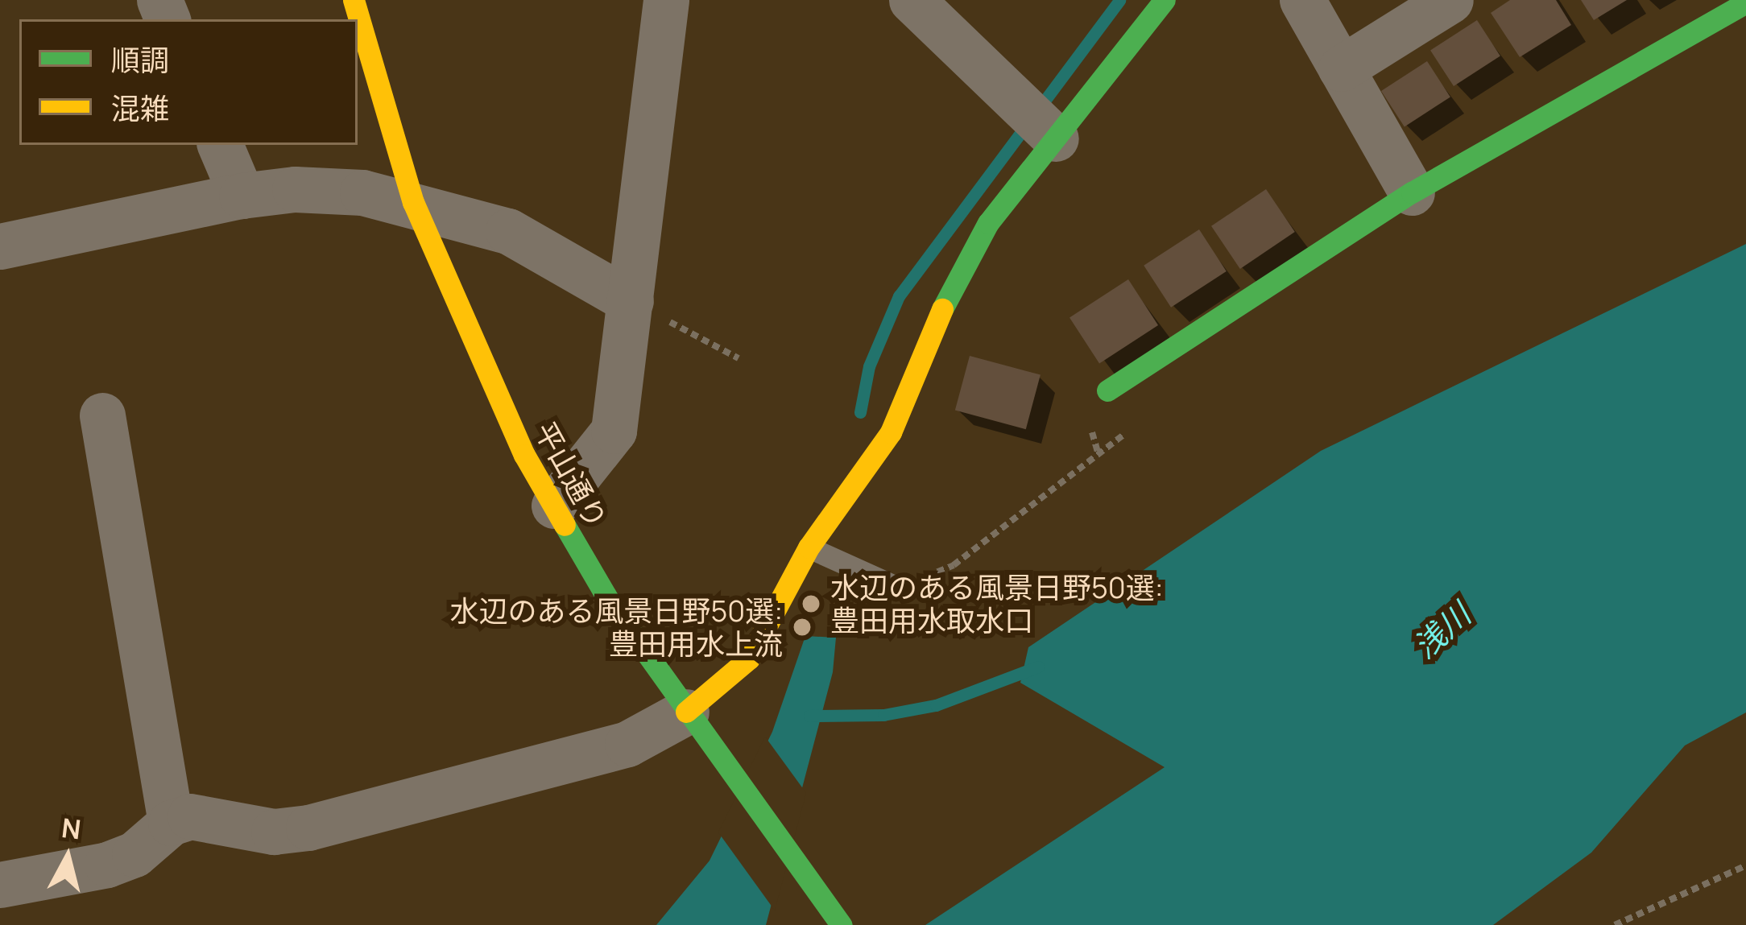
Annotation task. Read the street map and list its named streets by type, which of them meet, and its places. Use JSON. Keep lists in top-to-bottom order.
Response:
{
  "streets": {
    "street": ["平山通り"]
  },
  "water": ["浅川"],
  "places": ["水辺のある風景日野50選: 豊田用水取水口", "水辺のある風景日野50選: 豊田用水上流"],
  "legend": ["順調", "混雑"],
  "north": "top"
}
